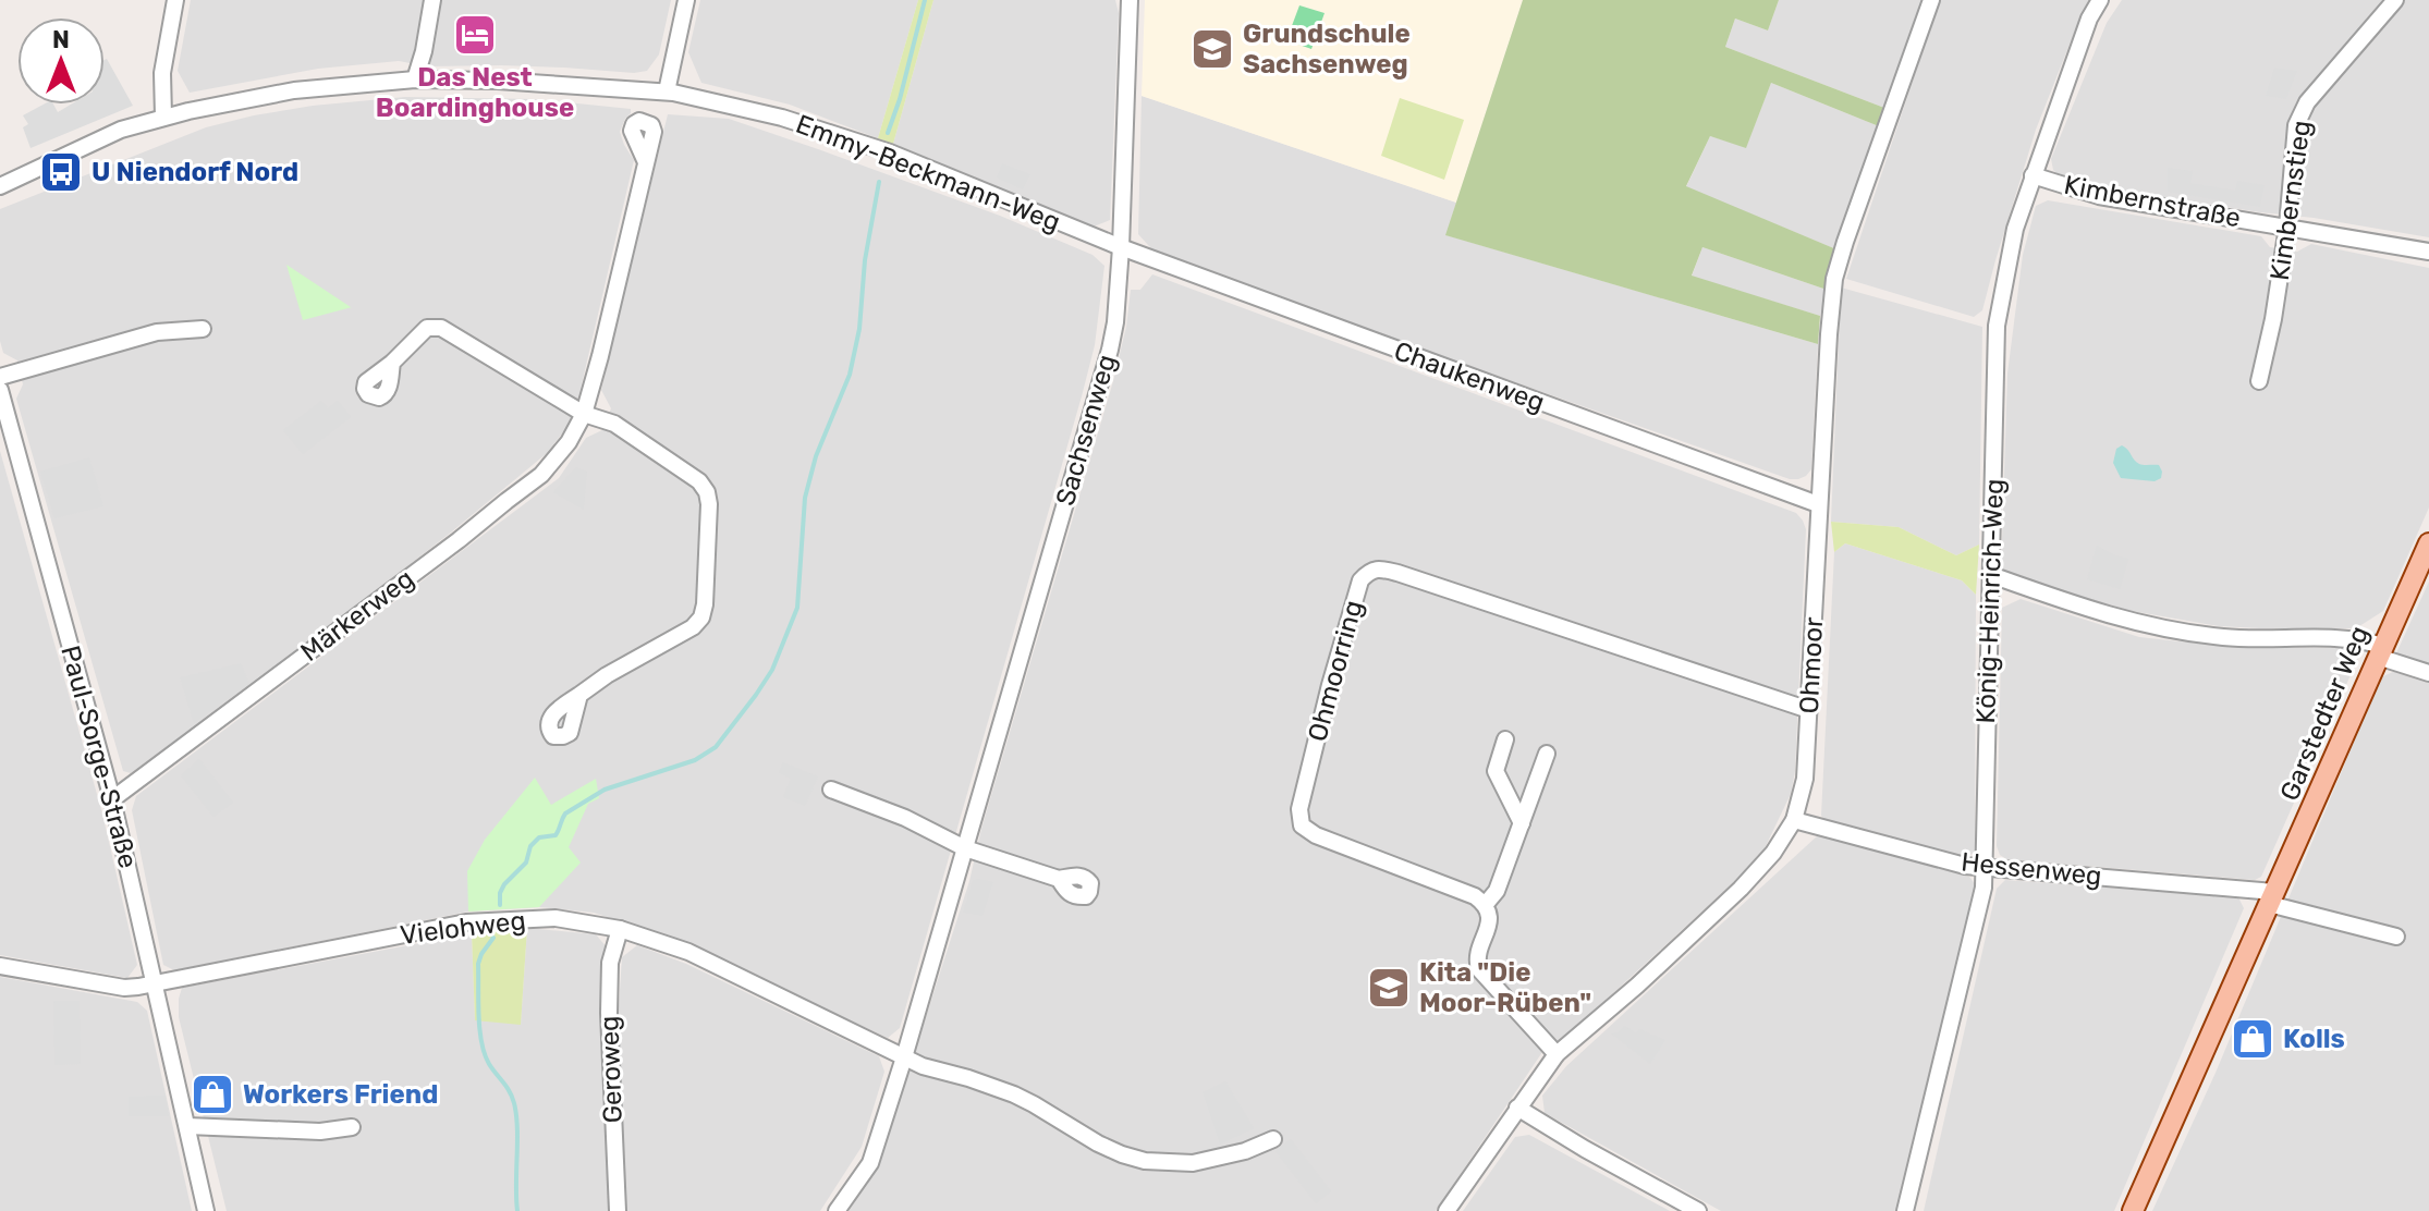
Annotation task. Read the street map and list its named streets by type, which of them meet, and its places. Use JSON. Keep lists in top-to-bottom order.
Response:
{
  "streets": {
    "main road": ["Garstedter Weg"],
    "street": [
      "Emmy-Beckmann-Weg",
      "Kimbernstieg",
      "Kimbernstraße",
      "Chaukenweg",
      "Sachsenweg",
      "König-Heinrich-Weg",
      "Märkerweg",
      "Ohmoor",
      "Ohmoorring",
      "Paul-Sorge-Straße",
      "Hessenweg",
      "Vielohweg",
      "Geroweg"
    ]
  },
  "crossings": [
    ["Emmy-Beckmann-Weg", "Chaukenweg"],
    ["Emmy-Beckmann-Weg", "Sachsenweg"],
    ["Kimbernstieg", "Kimbernstraße"],
    ["Kimbernstraße", "König-Heinrich-Weg"],
    ["Chaukenweg", "Sachsenweg"],
    ["Chaukenweg", "Ohmoor"],
    ["Sachsenweg", "Vielohweg"],
    ["König-Heinrich-Weg", "Hessenweg"],
    ["Märkerweg", "Paul-Sorge-Straße"],
    ["Ohmoor", "Ohmoorring"],
    ["Ohmoor", "Hessenweg"],
    ["Garstedter Weg", "Hessenweg"],
    ["Paul-Sorge-Straße", "Vielohweg"],
    ["Vielohweg", "Geroweg"]
  ],
  "places": {
    "hotel": ["Das Nest Boardinghouse"],
    "school or university": ["Grundschule Sachsenweg", "Kita \"Die Moor-Rüben\""],
    "bus stop": ["U Niendorf Nord"],
    "shop": ["Kolls", "Workers Friend"]
  },
  "north": "top"
}
